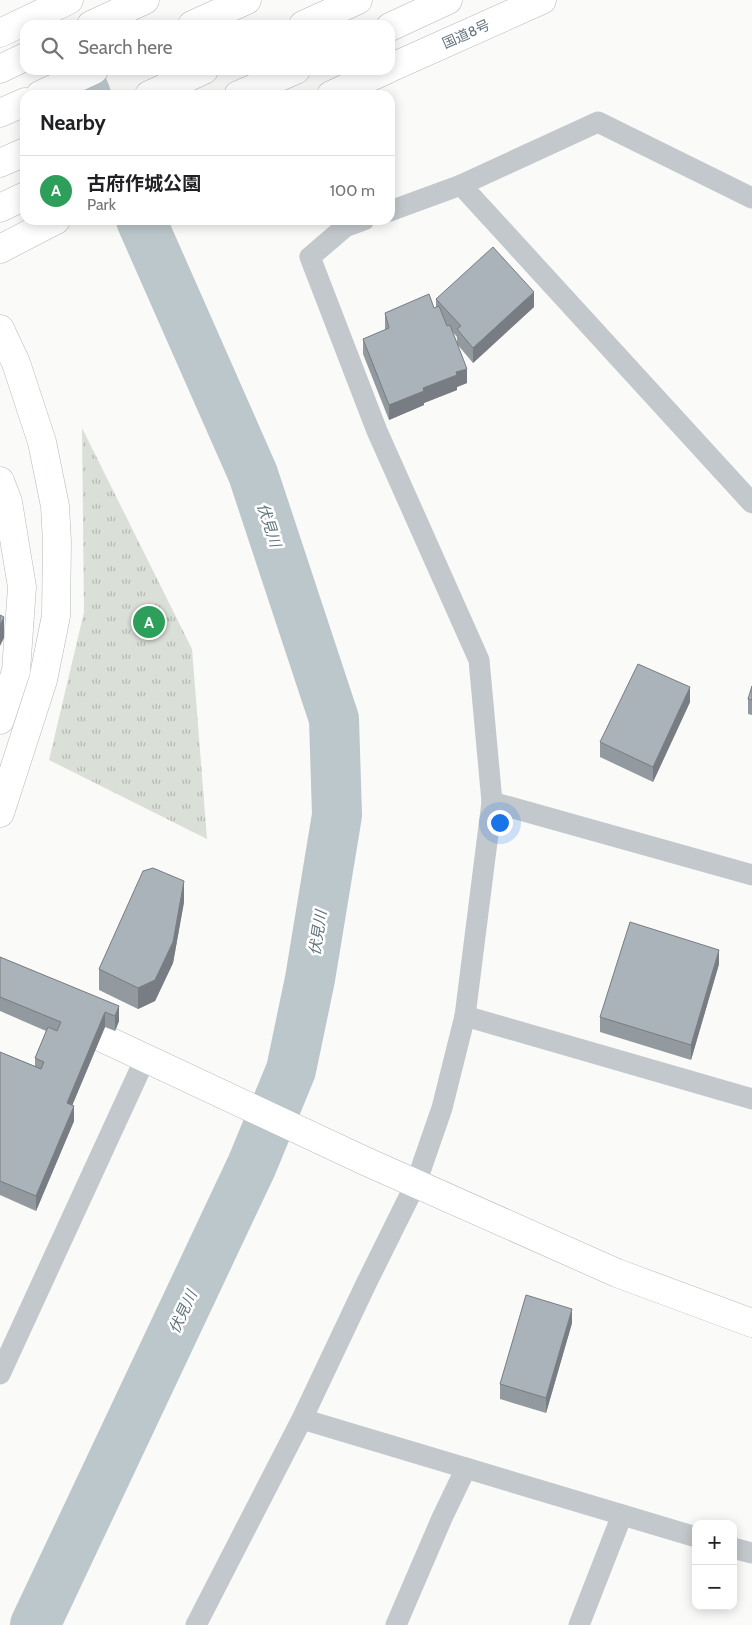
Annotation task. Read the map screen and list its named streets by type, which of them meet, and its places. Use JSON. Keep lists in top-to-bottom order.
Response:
{
  "streets": {
    "main road": ["国道8号"]
  },
  "water": ["伏見川"],
  "page": {
    "search": "Search here",
    "heading": "Nearby",
    "list": [
      {
        "mark": "A",
        "name": "古府作城公園",
        "note": "Park",
        "value": "100 m"
      }
    ],
    "pins": "A",
    "map_buttons": ["+", "−"]
  }
}
